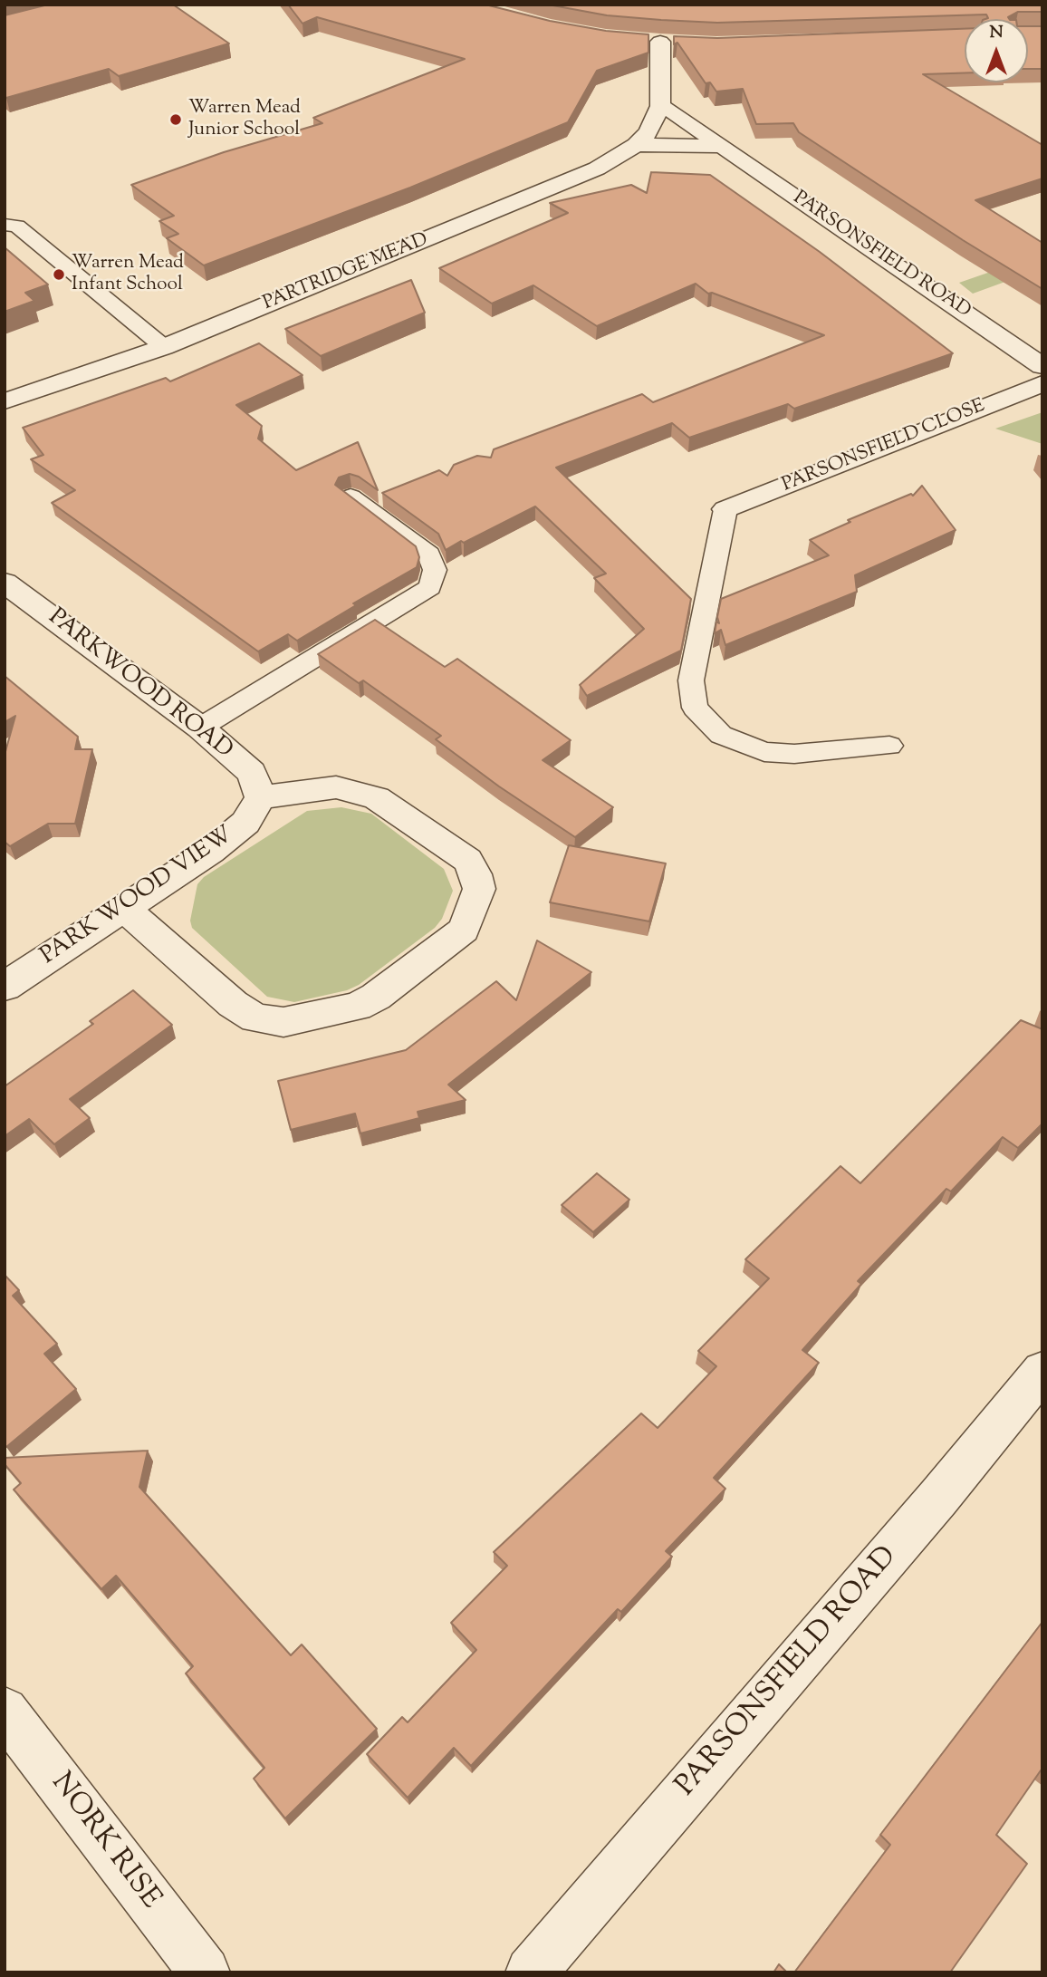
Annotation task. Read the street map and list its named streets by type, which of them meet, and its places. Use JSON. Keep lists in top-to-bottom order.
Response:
{
  "streets": {
    "street": [
      "PARSONSFIELD ROAD",
      "PARTRIDGE MEAD",
      "PARSONSFIELD CLOSE",
      "PARKWOOD ROAD",
      "PARK WOOD VIEW",
      "NORK RISE"
    ]
  },
  "crossings": [
    ["PARSONSFIELD ROAD", "PARTRIDGE MEAD"],
    ["PARKWOOD ROAD", "PARK WOOD VIEW"]
  ],
  "places": ["Warren Mead Junior School", "Warren Mead Infant School"],
  "north": "top"
}
